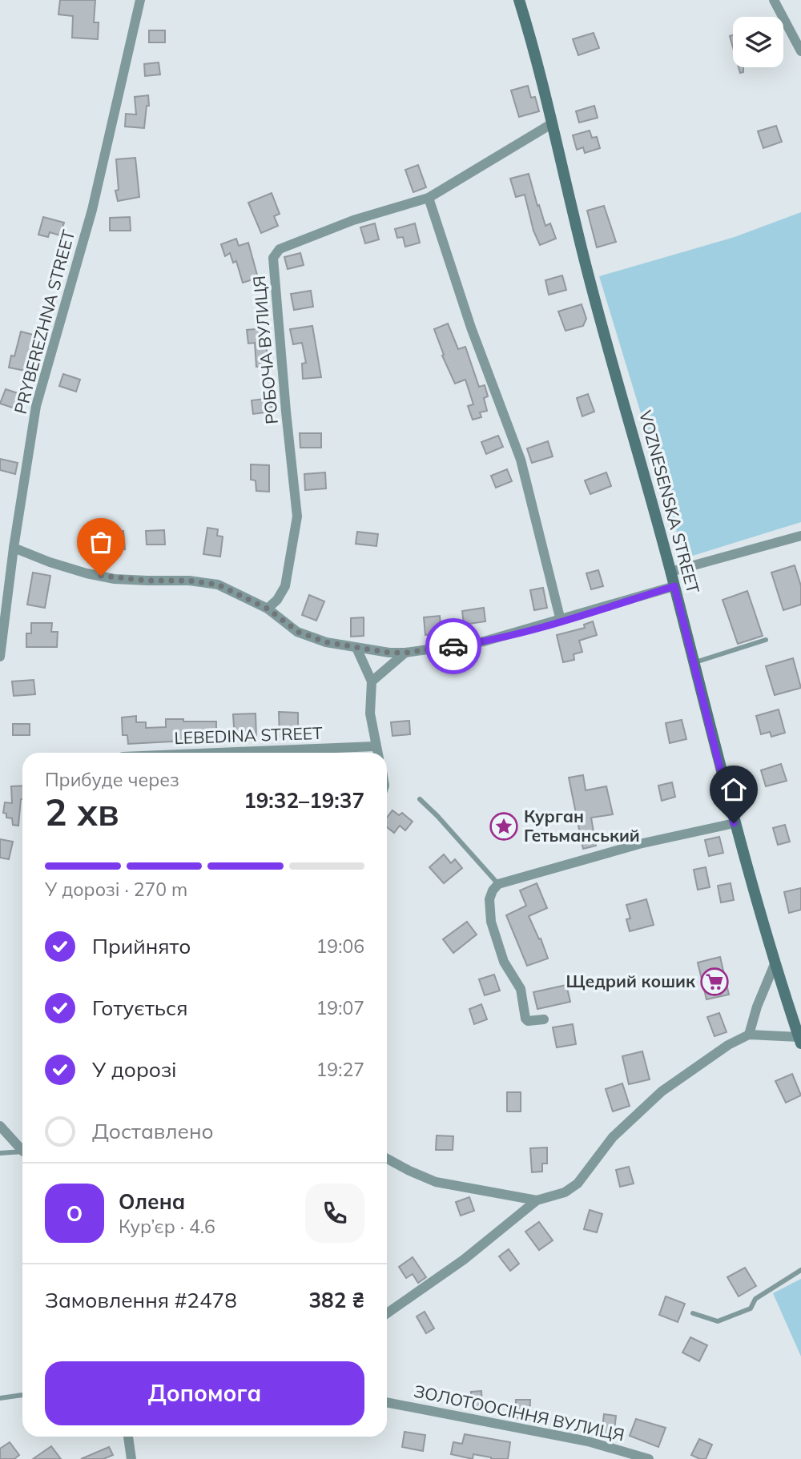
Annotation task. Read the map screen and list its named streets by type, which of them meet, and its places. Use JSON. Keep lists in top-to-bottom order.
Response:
{
  "streets": {
    "main road": ["VOZNESENSKA STREET"],
    "street": [
      "PRYBEREZHNA STREET",
      "РОБОЧА ВУЛИЦЯ",
      "LEBEDINA STREET",
      "ЗОЛОТООСІННЯ ВУЛИЦЯ"
    ]
  },
  "crossings": [
    ["РОБОЧА ВУЛИЦЯ", "VOZNESENSKA STREET"]
  ],
  "places": {
    "place": ["Курган Гетьманський"],
    "supermarket": ["Щедрий кошик"]
  },
  "page": {
    "heading": ["2 хв", "Прибуде через", "19:32–19:37"],
    "panel": [
      "Олена",
      "Кур’єр · 4.6",
      "Замовлення #2478",
      "382 ₴"
    ],
    "bar": "У дорозі · 270 m",
    "list": [
      ["Прийнято", "19:06"],
      ["Готується", "19:07"],
      ["У дорозі", "19:27"],
      "Доставлено"
    ],
    "round": "О",
    "buttons": "Допомога"
  }
}
